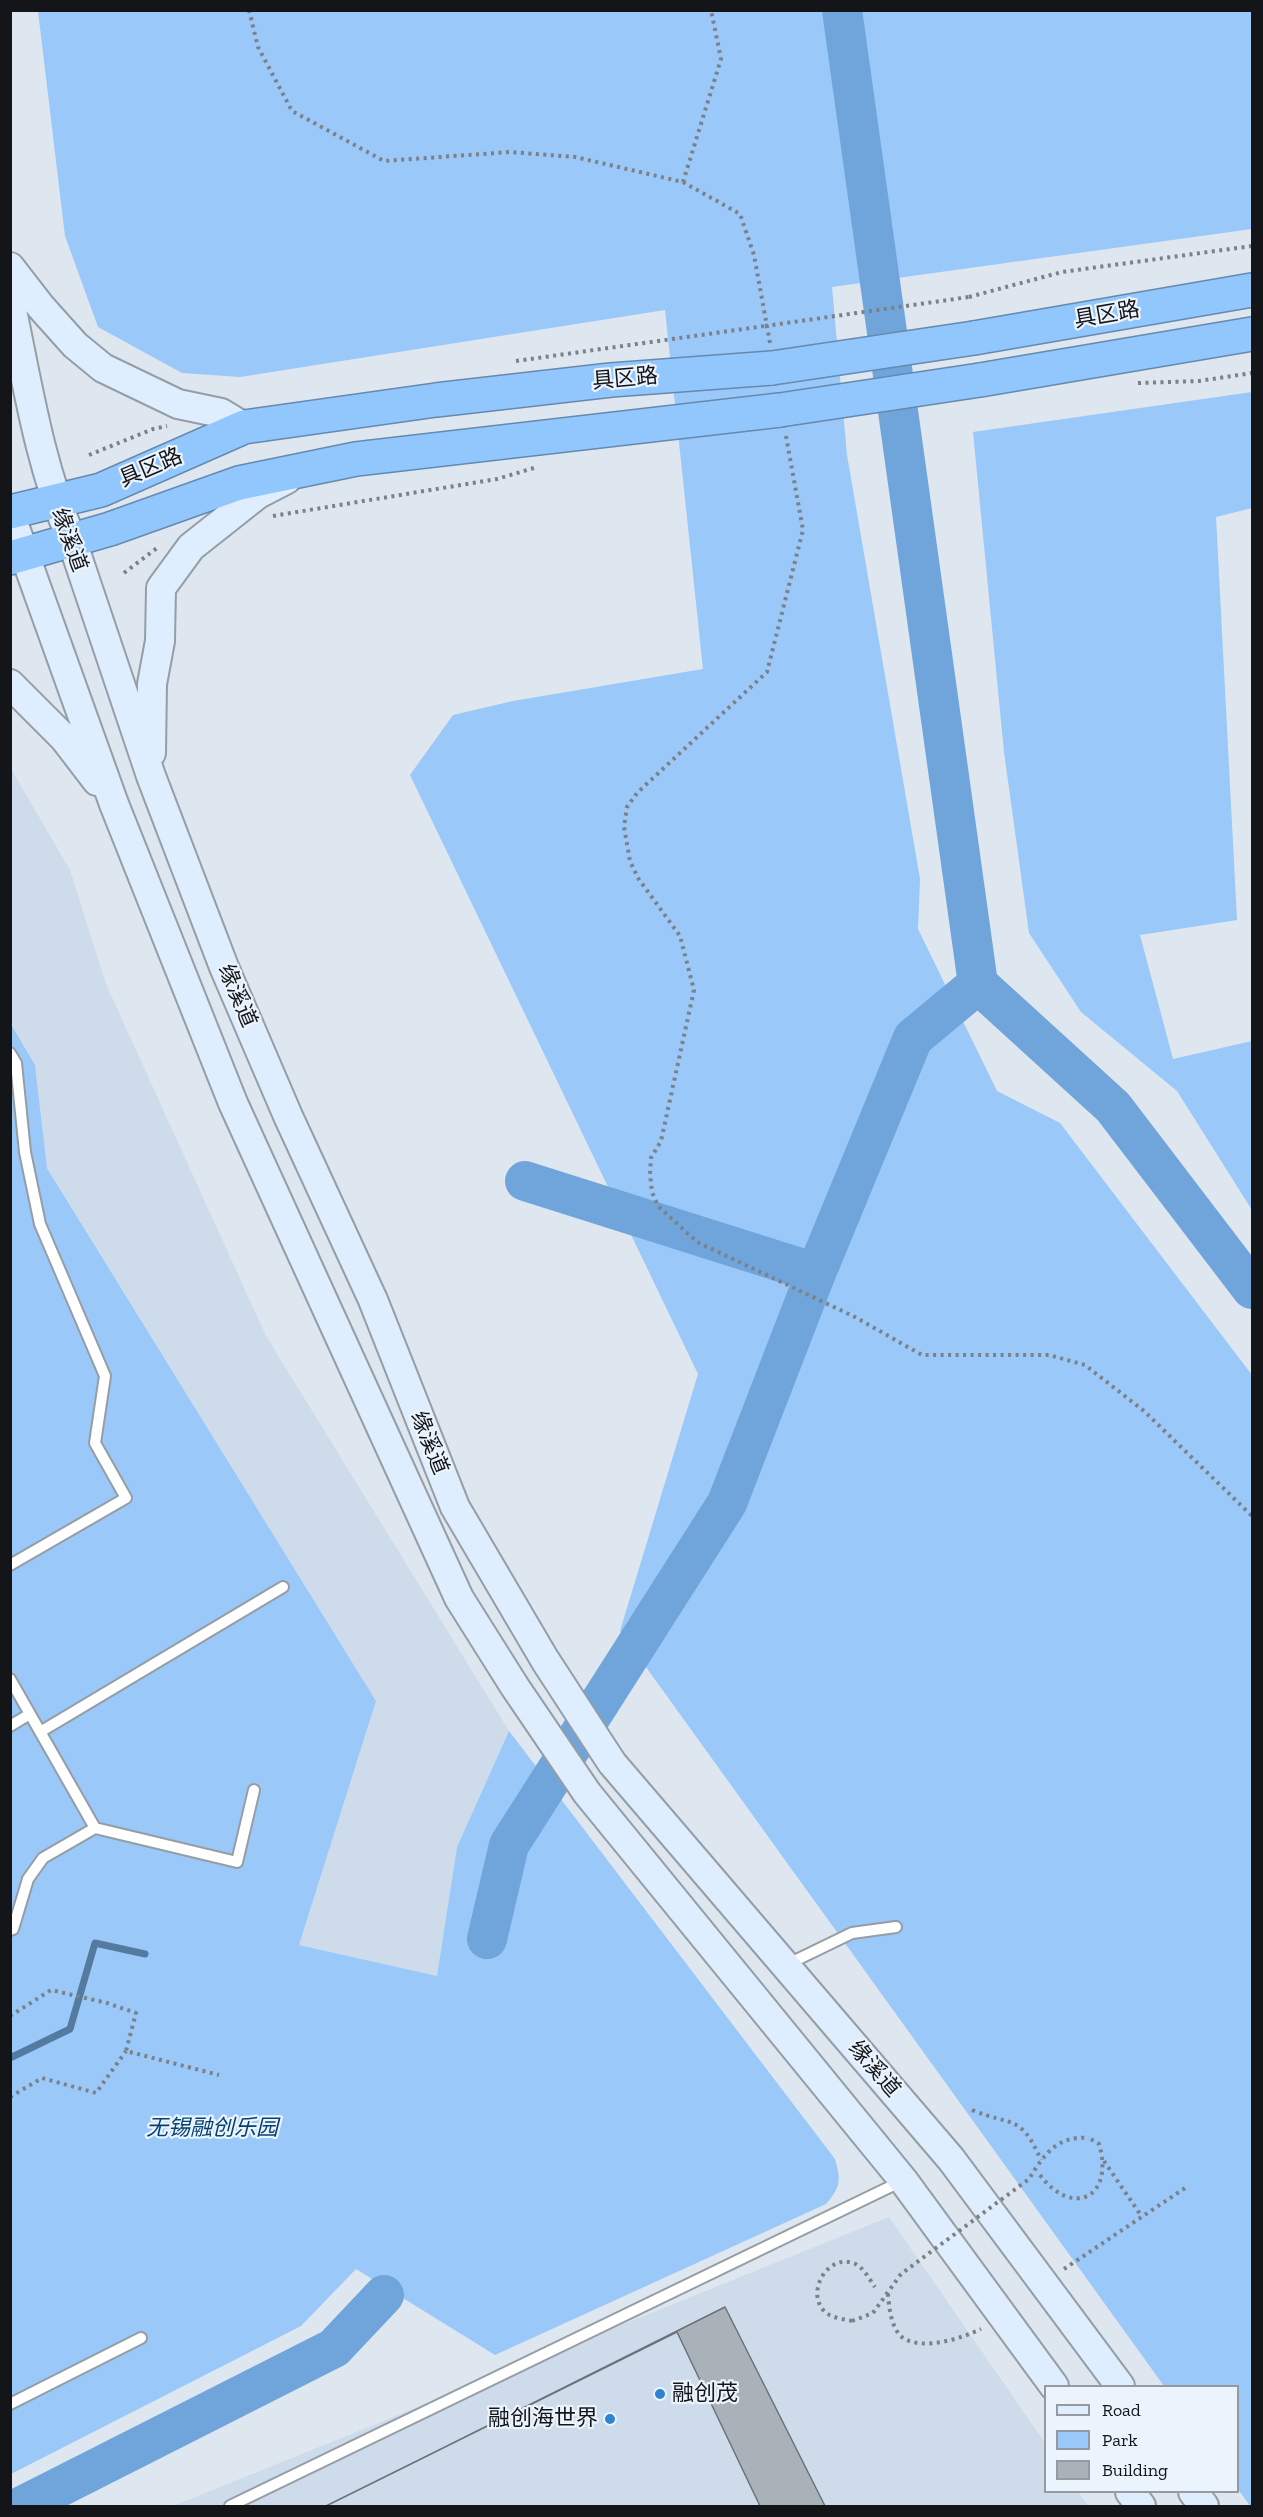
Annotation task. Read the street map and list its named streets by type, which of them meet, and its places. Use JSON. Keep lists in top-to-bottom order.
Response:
{
  "streets": {
    "highway": ["具区路"],
    "main road": ["缘溪道"]
  },
  "crossings": [
    ["具区路", "缘溪道"]
  ],
  "parks": ["无锡融创乐园"],
  "places": ["融创茂", "融创海世界"],
  "legend": ["Road", "Park", "Building"]
}
